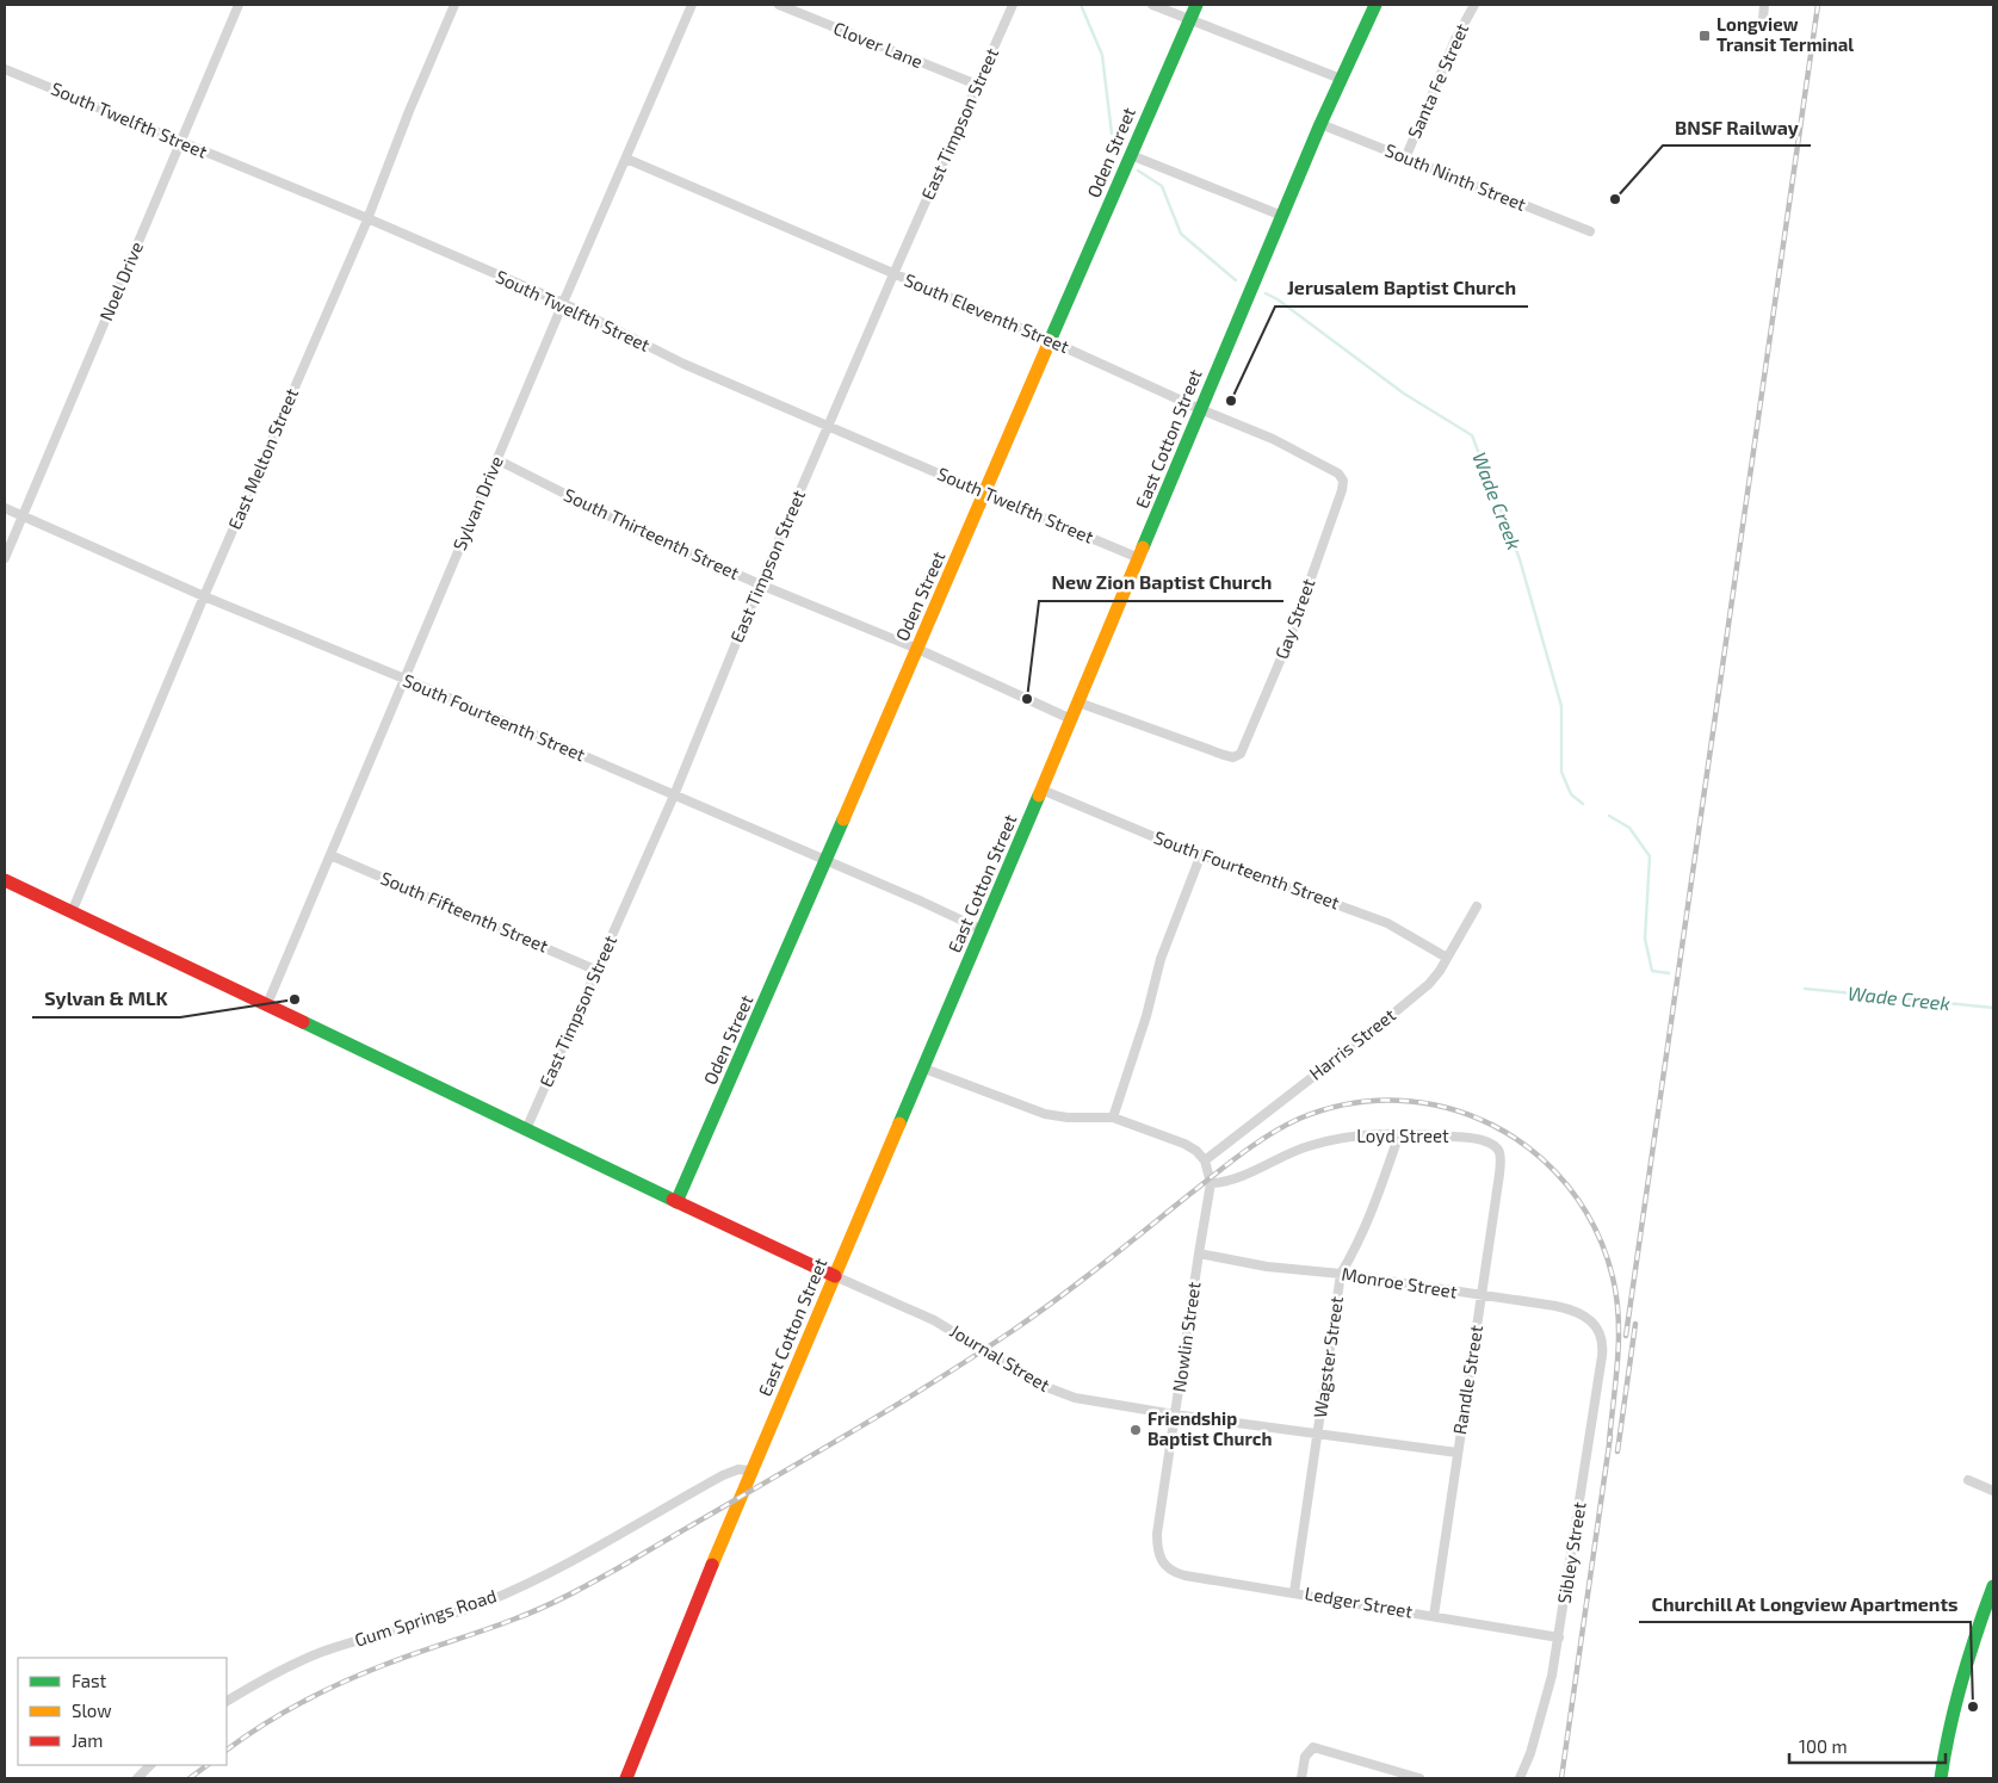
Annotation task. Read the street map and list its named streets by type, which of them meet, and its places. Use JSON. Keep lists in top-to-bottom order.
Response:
{
  "streets": {
    "street": [
      "Clover Lane",
      "Santa Fe Street",
      "South Twelfth Street",
      "East Timpson Street",
      "Oden Street",
      "South Ninth Street",
      "Noel Drive",
      "South Eleventh Street",
      "East Cotton Street",
      "East Melton Street",
      "Sylvan Drive",
      "South Thirteenth Street",
      "Gay Street",
      "South Fourteenth Street",
      "South Fifteenth Street",
      "Harris Street",
      "Loyd Street",
      "Monroe Street",
      "Nowlin Street",
      "Wagster Street",
      "Journal Street",
      "Randle Street",
      "Sibley Street",
      "Ledger Street",
      "Gum Springs Road"
    ]
  },
  "crossings": [
    ["Clover Lane", "East Timpson Street"],
    ["Santa Fe Street", "South Ninth Street"],
    ["South Twelfth Street", "East Timpson Street"],
    ["South Twelfth Street", "Oden Street"],
    ["South Twelfth Street", "Noel Drive"],
    ["South Twelfth Street", "East Cotton Street"],
    ["South Twelfth Street", "East Melton Street"],
    ["South Twelfth Street", "Sylvan Drive"],
    ["East Timpson Street", "South Eleventh Street"],
    ["East Timpson Street", "South Thirteenth Street"],
    ["East Timpson Street", "South Fourteenth Street"],
    ["East Timpson Street", "South Fifteenth Street"],
    ["Oden Street", "South Eleventh Street"],
    ["Oden Street", "South Thirteenth Street"],
    ["Oden Street", "South Fourteenth Street"],
    ["South Ninth Street", "East Cotton Street"],
    ["Noel Drive", "South Fourteenth Street"],
    ["South Eleventh Street", "East Cotton Street"],
    ["South Eleventh Street", "Sylvan Drive"],
    ["South Eleventh Street", "Gay Street"],
    ["East Cotton Street", "South Thirteenth Street"],
    ["East Cotton Street", "Gay Street"],
    ["East Cotton Street", "South Fourteenth Street"],
    ["East Cotton Street", "Journal Street"],
    ["East Cotton Street", "Gum Springs Road"],
    ["East Melton Street", "South Fourteenth Street"],
    ["Sylvan Drive", "South Thirteenth Street"],
    ["Sylvan Drive", "South Fourteenth Street"],
    ["Sylvan Drive", "South Fifteenth Street"],
    ["South Fourteenth Street", "Harris Street"],
    ["Loyd Street", "Nowlin Street"],
    ["Loyd Street", "Wagster Street"],
    ["Loyd Street", "Randle Street"],
    ["Monroe Street", "Nowlin Street"],
    ["Monroe Street", "Wagster Street"],
    ["Monroe Street", "Randle Street"],
    ["Monroe Street", "Sibley Street"],
    ["Nowlin Street", "Journal Street"],
    ["Nowlin Street", "Ledger Street"],
    ["Wagster Street", "Journal Street"],
    ["Wagster Street", "Ledger Street"],
    ["Journal Street", "Randle Street"],
    ["Randle Street", "Ledger Street"],
    ["Sibley Street", "Ledger Street"]
  ],
  "water": ["Wade Creek"],
  "places": {
    "transit": ["Longview Transit Terminal"],
    "other": [
      "BNSF Railway",
      "Jerusalem Baptist Church",
      "New Zion Baptist Church",
      "Sylvan & MLK",
      "Friendship Baptist Church",
      "Churchill At Longview Apartments"
    ]
  },
  "legend": ["Fast", "Slow", "Jam"],
  "scale_bar": "100 m"
}
